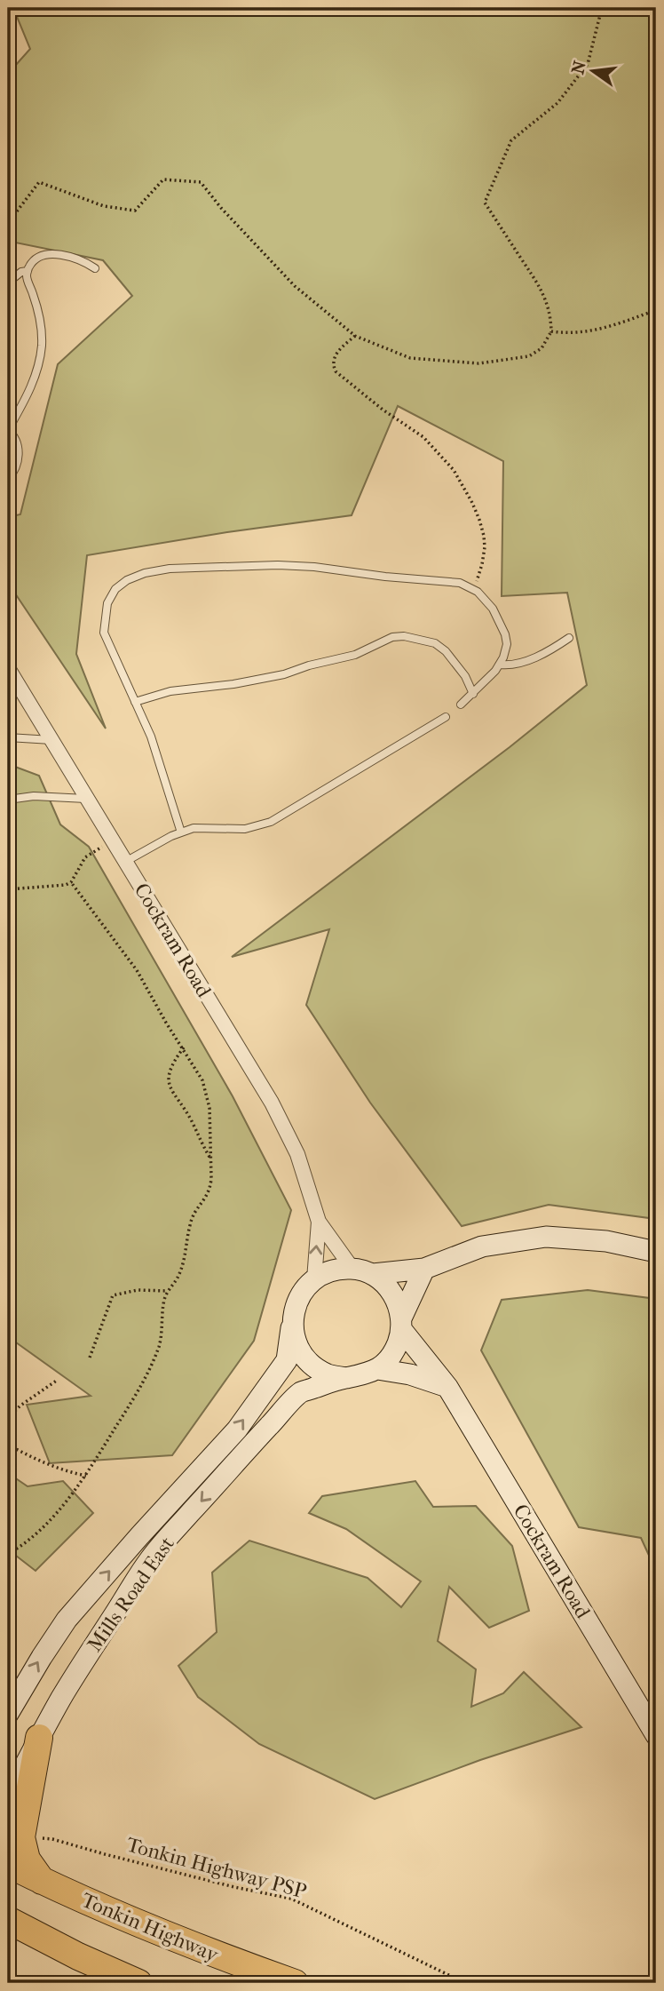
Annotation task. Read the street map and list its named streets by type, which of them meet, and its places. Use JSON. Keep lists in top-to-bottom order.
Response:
{
  "streets": {
    "highway": ["Tonkin Highway"],
    "main road": ["Cockram Road", "Mills Road East"],
    "path": ["Tonkin Highway PSP"]
  },
  "crossings": [
    ["Cockram Road", "Mills Road East"]
  ],
  "north": "left"
}
